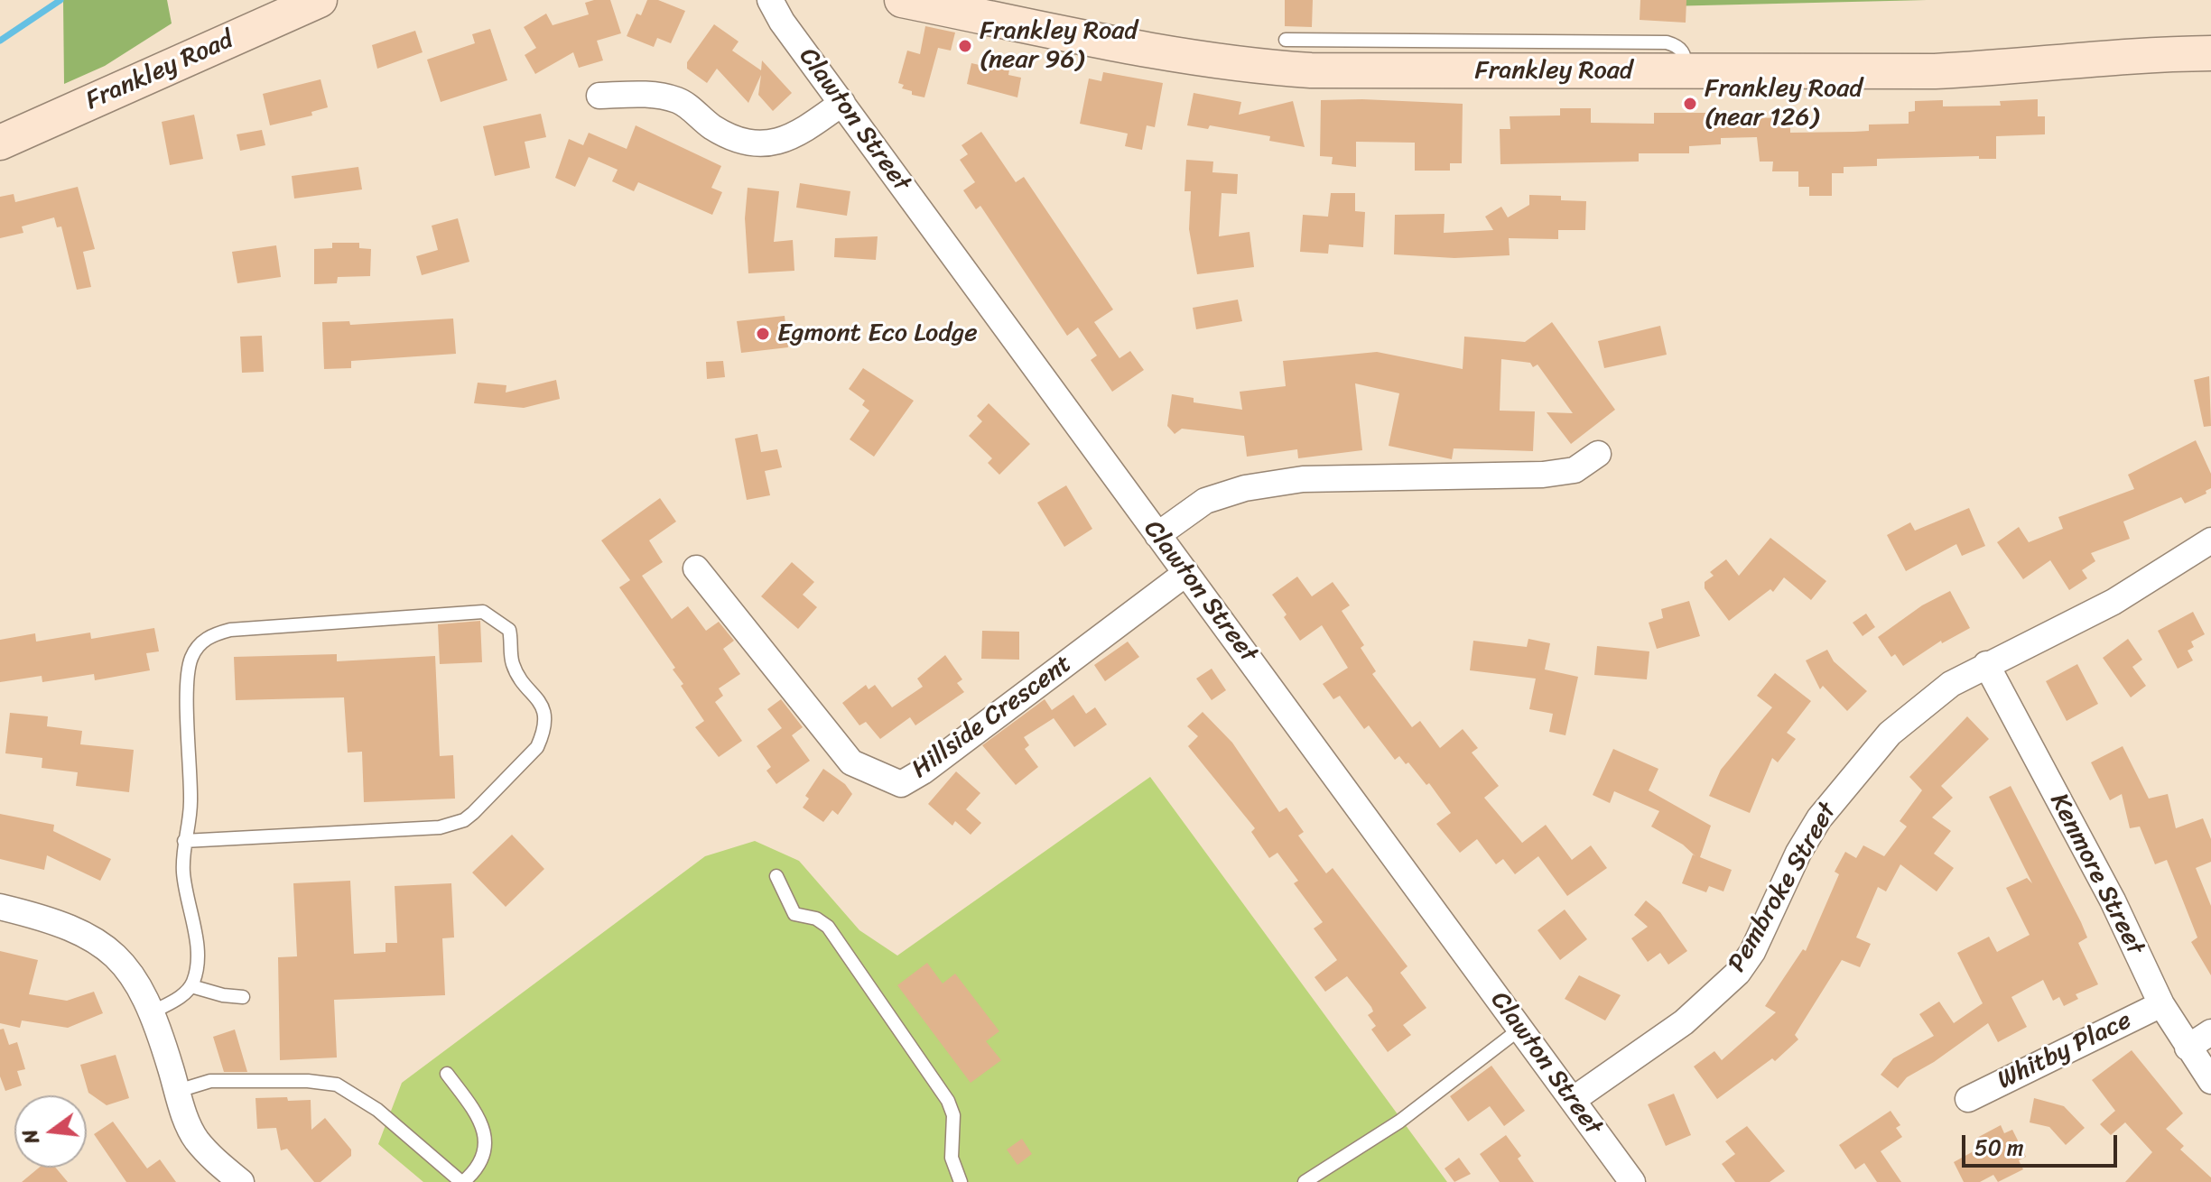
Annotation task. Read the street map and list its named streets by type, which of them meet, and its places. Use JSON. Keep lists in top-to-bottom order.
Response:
{
  "streets": {
    "street": [
      "Frankley Road",
      "Clawton Street",
      "Hillside Crescent",
      "Kenmore Street",
      "Pembroke Street",
      "Whitby Place"
    ]
  },
  "crossings": [
    ["Clawton Street", "Hillside Crescent"],
    ["Clawton Street", "Pembroke Street"],
    ["Kenmore Street", "Pembroke Street"],
    ["Kenmore Street", "Whitby Place"]
  ],
  "places": ["Frankley Road (near 96)", "Frankley Road (near 126)", "Egmont Eco Lodge"],
  "scale_bar": "50 m",
  "north": "left"
}
